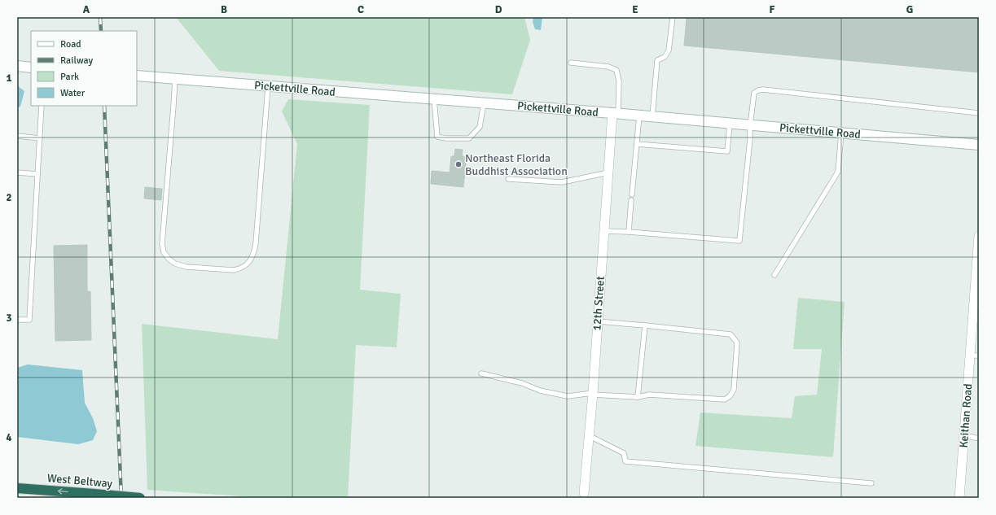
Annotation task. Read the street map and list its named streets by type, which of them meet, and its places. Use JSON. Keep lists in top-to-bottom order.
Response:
{
  "streets": {
    "highway": ["West Beltway"],
    "street": ["Pickettville Road", "12th Street", "Keithan Road"]
  },
  "crossings": [
    ["Pickettville Road", "12th Street"]
  ],
  "one_way": ["West Beltway"],
  "places": ["Northeast Florida Buddhist Association"],
  "legend": [
    "Road",
    "Railway",
    "Park",
    "Water"
  ],
  "grid": {
    "columns": [
      "A",
      "B",
      "C",
      "D",
      "E",
      "F",
      "G"
    ],
    "rows": [
      "1",
      "2",
      "3",
      "4"
    ]
  }
}
